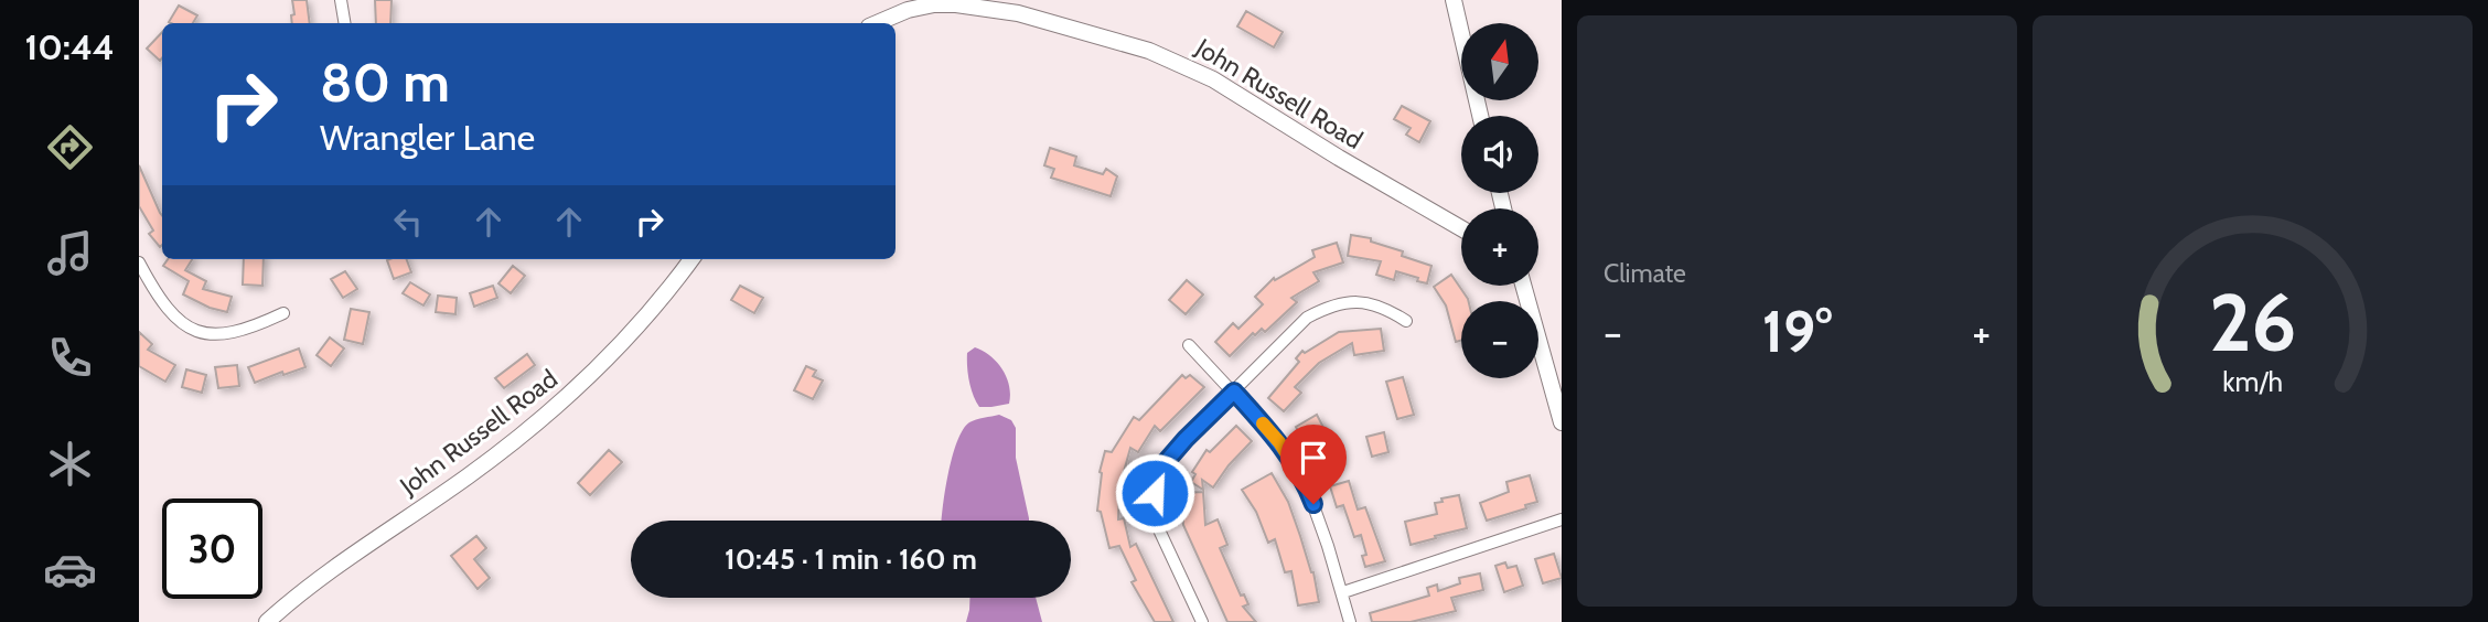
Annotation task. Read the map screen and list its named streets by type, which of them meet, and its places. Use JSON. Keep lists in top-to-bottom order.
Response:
{
  "streets": {
    "street": ["John Russell Road"]
  },
  "north": "top",
  "page": {
    "tabs": "10:44",
    "tile": "Climate",
    "map_buttons": ["+", "−"],
    "turn": ["80 m", "Wrangler Lane"],
    "heat": ["−", "19°", "+"],
    "limit": "30",
    "trip": "10:45 · 1 min · 160 m",
    "gauge": ["26", "km/h"]
  }
}
